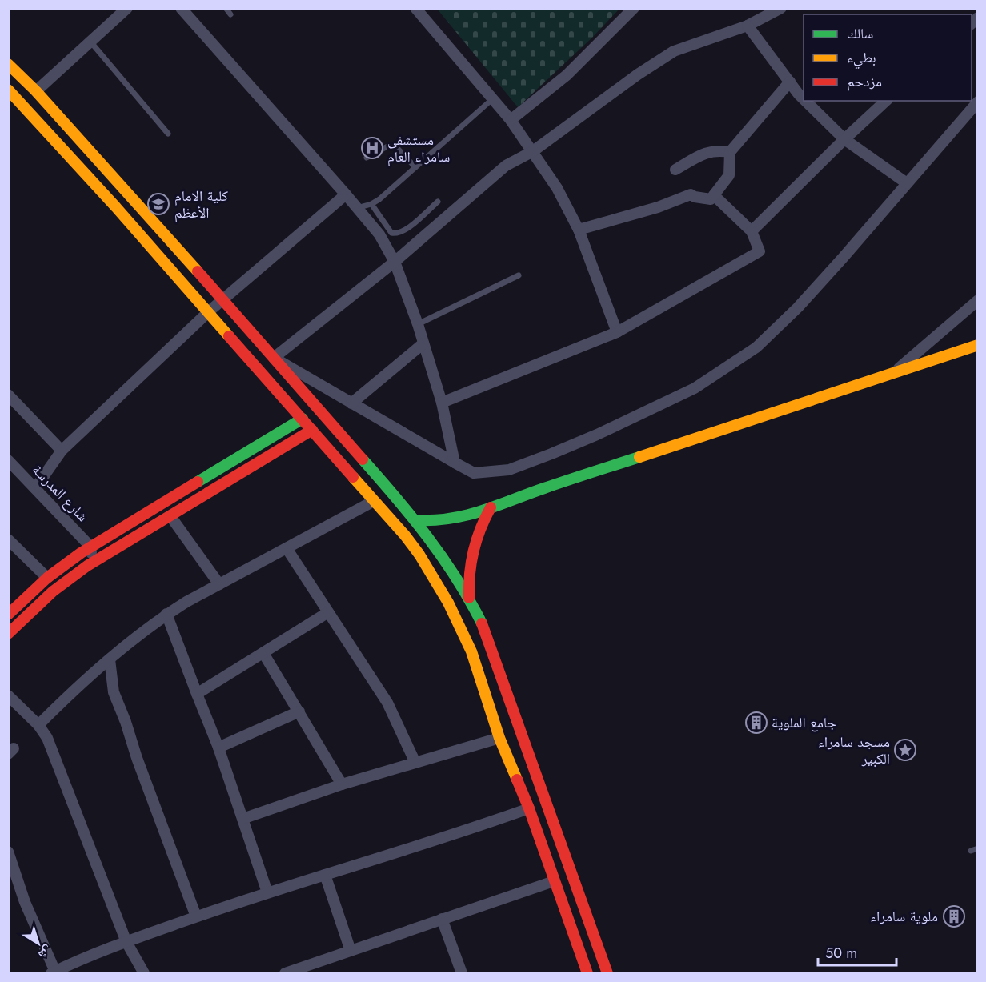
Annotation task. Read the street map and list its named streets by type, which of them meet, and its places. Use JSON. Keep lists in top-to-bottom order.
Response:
{
  "streets": {
    "street": ["شارع المدرسة"]
  },
  "places": {
    "hospital": ["مستشفى سامراء العام"],
    "school or university": ["كلية الامام الأعظم"],
    "building": ["جامع الملوية", "ملوية سامراء"],
    "place": ["مسجد سامراء الكبير"]
  },
  "legend": ["سالك", "بطيء", "مزدحم"],
  "scale_bar": "50 m",
  "north": "bottom right"
}
